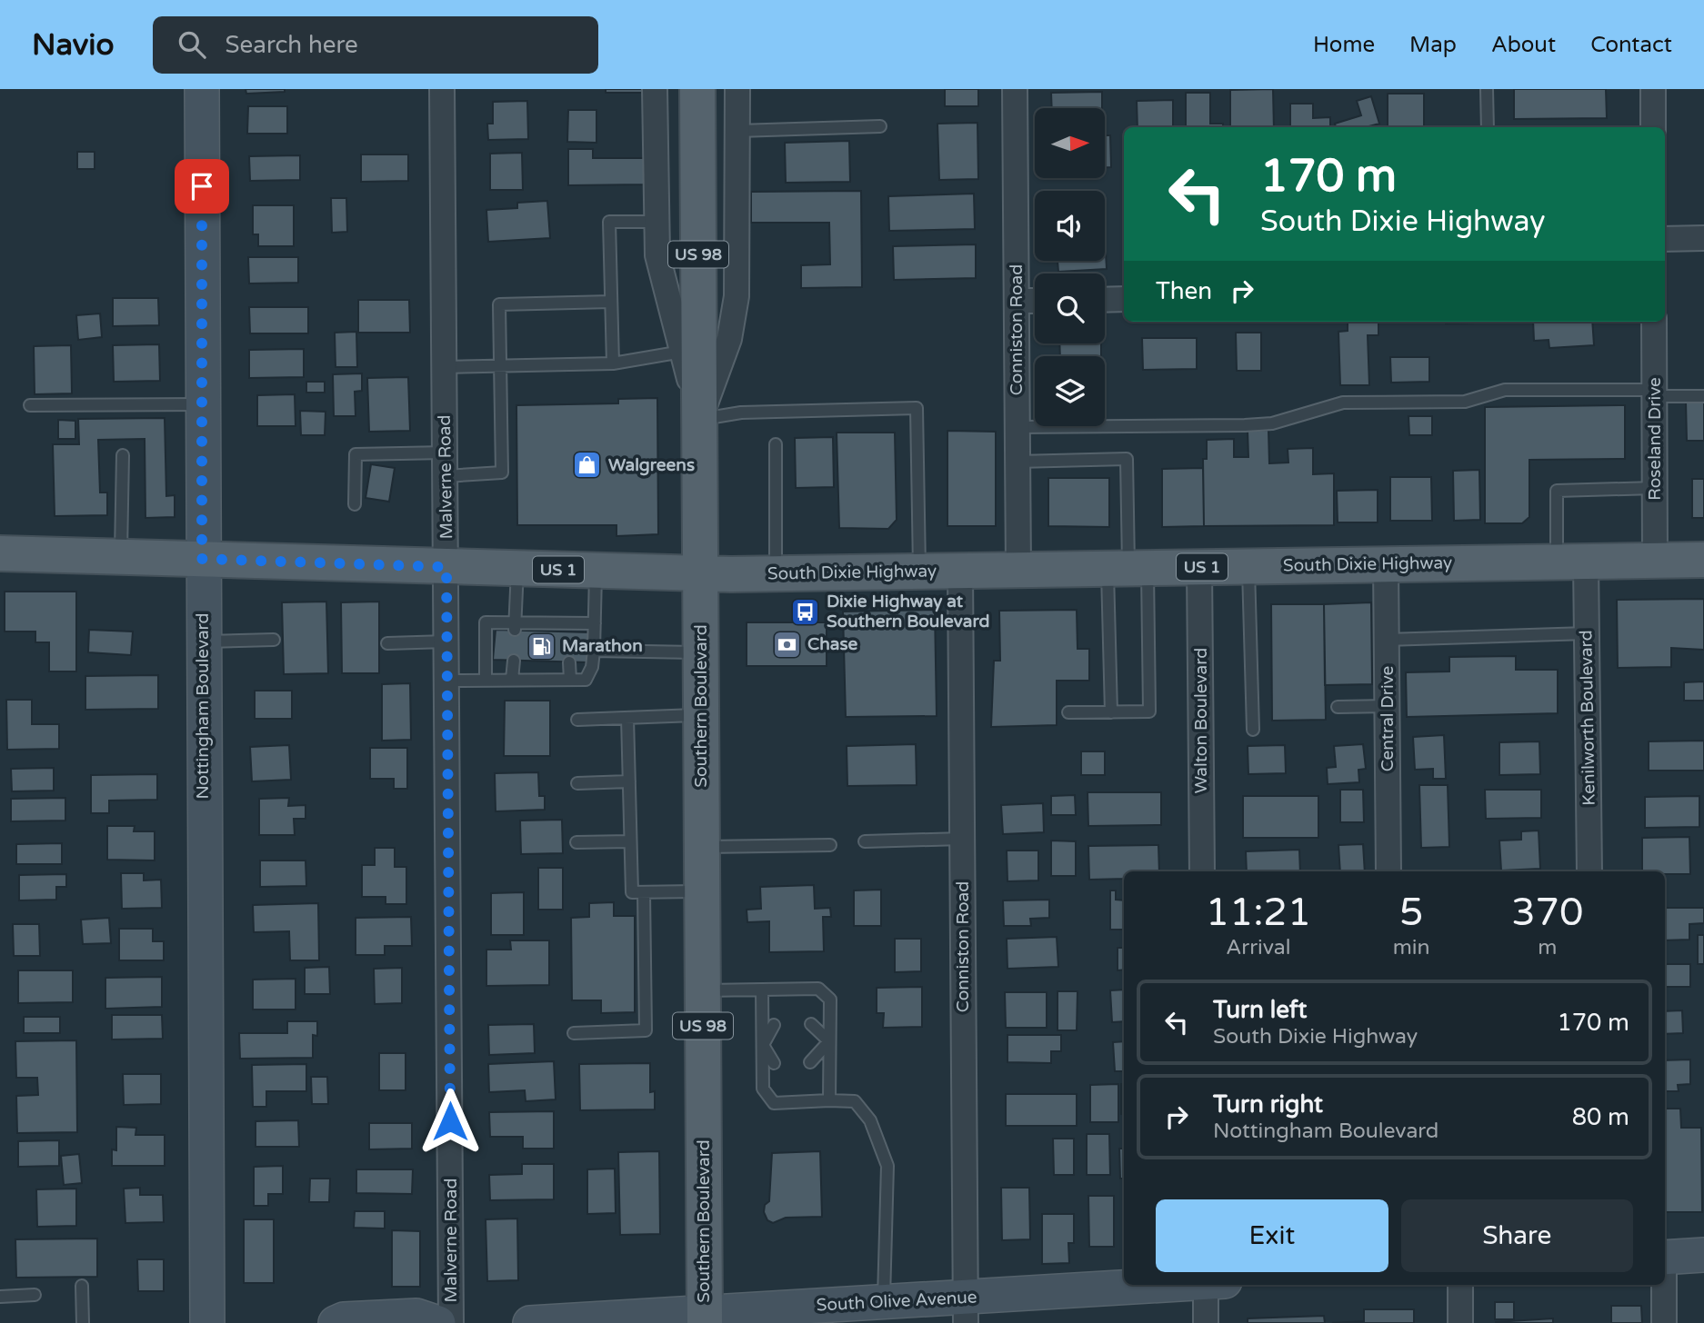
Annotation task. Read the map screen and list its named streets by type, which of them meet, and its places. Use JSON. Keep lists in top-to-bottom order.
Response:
{
  "streets": {
    "main road": [
      "US 98",
      "South Dixie Highway",
      "US 1",
      "Southern Boulevard"
    ],
    "street": [
      "Conniston Road",
      "Roseland Drive",
      "Malverne Road",
      "Nottingham Boulevard",
      "Kenilworth Boulevard",
      "Central Drive",
      "Walton Boulevard",
      "South Olive Avenue"
    ]
  },
  "crossings": [
    ["Conniston Road", "South Dixie Highway"],
    ["Conniston Road", "South Olive Avenue"],
    ["Roseland Drive", "South Dixie Highway"],
    ["Malverne Road", "South Dixie Highway"],
    ["South Dixie Highway", "Nottingham Boulevard"],
    ["South Dixie Highway", "Southern Boulevard"],
    ["South Dixie Highway", "Kenilworth Boulevard"],
    ["South Dixie Highway", "Central Drive"],
    ["South Dixie Highway", "Walton Boulevard"],
    ["Southern Boulevard", "South Olive Avenue"]
  ],
  "places": {
    "shop": ["Walgreens"],
    "bus stop": ["Dixie Highway at Southern Boulevard"],
    "bank": ["Chase"],
    "fuel station": ["Marathon"]
  },
  "north": "right",
  "page": {
    "header": "Navio",
    "search": "Search here",
    "nav": [
      "Home",
      "Map",
      "About",
      "Contact"
    ],
    "turn": ["170 m", "South Dixie Highway"],
    "then": "Then",
    "eta": [
      "11:21",
      "Arrival",
      "5",
      "min",
      "370",
      "m"
    ],
    "list": [
      {
        "name": "Turn left",
        "note": "South Dixie Highway",
        "value": "170 m"
      },
      {
        "name": "Turn right",
        "note": "Nottingham Boulevard",
        "value": "80 m"
      }
    ],
    "buttons": ["Exit", "Share"]
  }
}
